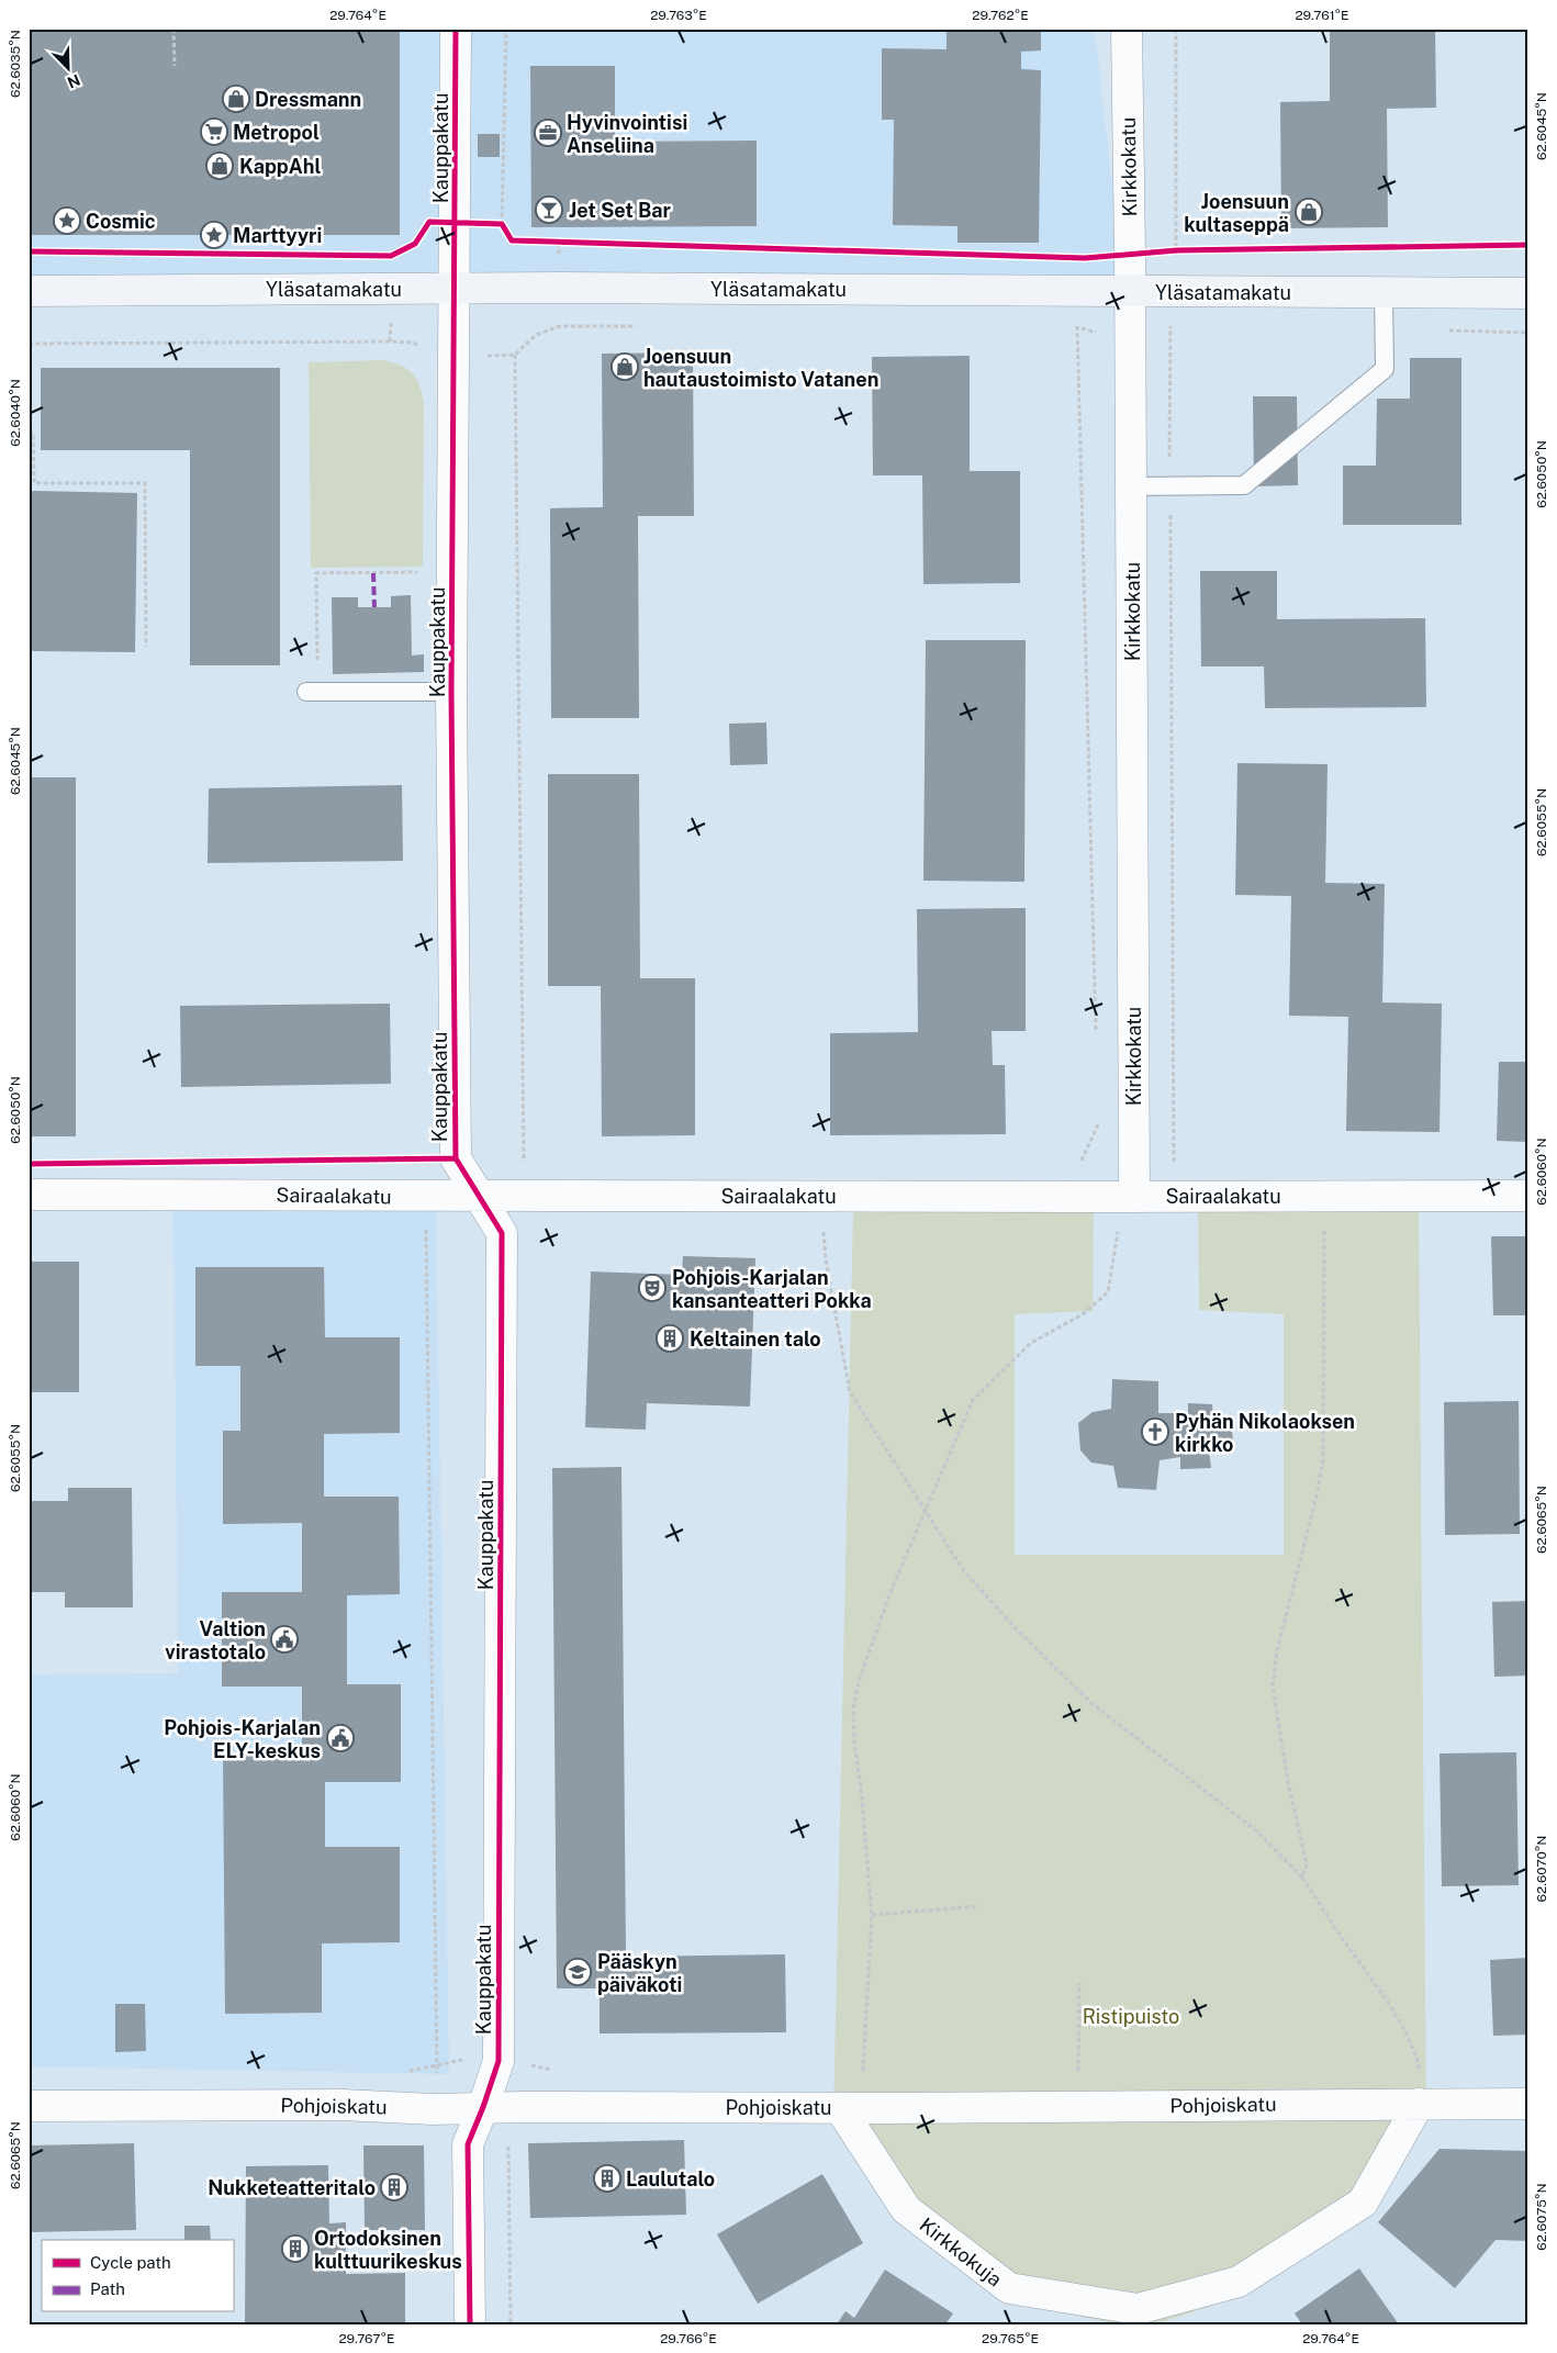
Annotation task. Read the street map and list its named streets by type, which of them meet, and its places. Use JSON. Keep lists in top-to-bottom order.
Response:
{
  "streets": {
    "main road": ["Yläsatamakatu"],
    "street": [
      "Kauppakatu",
      "Kirkkokatu",
      "Sairaalakatu",
      "Pohjoiskatu",
      "Kirkkokuja"
    ]
  },
  "crossings": [
    ["Kauppakatu", "Yläsatamakatu"],
    ["Kauppakatu", "Sairaalakatu"],
    ["Kauppakatu", "Pohjoiskatu"],
    ["Kirkkokatu", "Yläsatamakatu"],
    ["Kirkkokatu", "Sairaalakatu"],
    ["Pohjoiskatu", "Kirkkokuja"]
  ],
  "parks": ["Ristipuisto"],
  "places": {
    "shop": [
      "Dressmann",
      "KappAhl",
      "Joensuun kultaseppä",
      "Joensuun hautaustoimisto Vatanen"
    ],
    "supermarket": ["Metropol"],
    "office": ["Hyvinvointisi Anseliina"],
    "bar": ["Jet Set Bar"],
    "place": ["Cosmic", "Marttyyri"],
    "theatre": ["Pohjois-Karjalan kansanteatteri Pokka"],
    "building": [
      "Keltainen talo",
      "Laulutalo",
      "Nukketeatteritalo",
      "Ortodoksinen kulttuurikeskus"
    ],
    "church": ["Pyhän Nikolaoksen kirkko"],
    "public building": ["Valtion virastotalo", "Pohjois-Karjalan ELY-keskus"],
    "school or university": ["Pääskyn päiväkoti"]
  },
  "legend": ["Cycle path", "Path"],
  "north": "bottom right",
  "coordinates": [
    "29.764°E",
    "29.763°E",
    "29.762°E",
    "29.761°E",
    "62.6035°N",
    "62.6045°N",
    "62.6040°N",
    "62.6050°N",
    "62.6055°N",
    "62.6060°N",
    "62.6065°N",
    "62.6070°N",
    "62.6075°N",
    "29.767°E",
    "29.766°E",
    "29.765°E"
  ]
}
